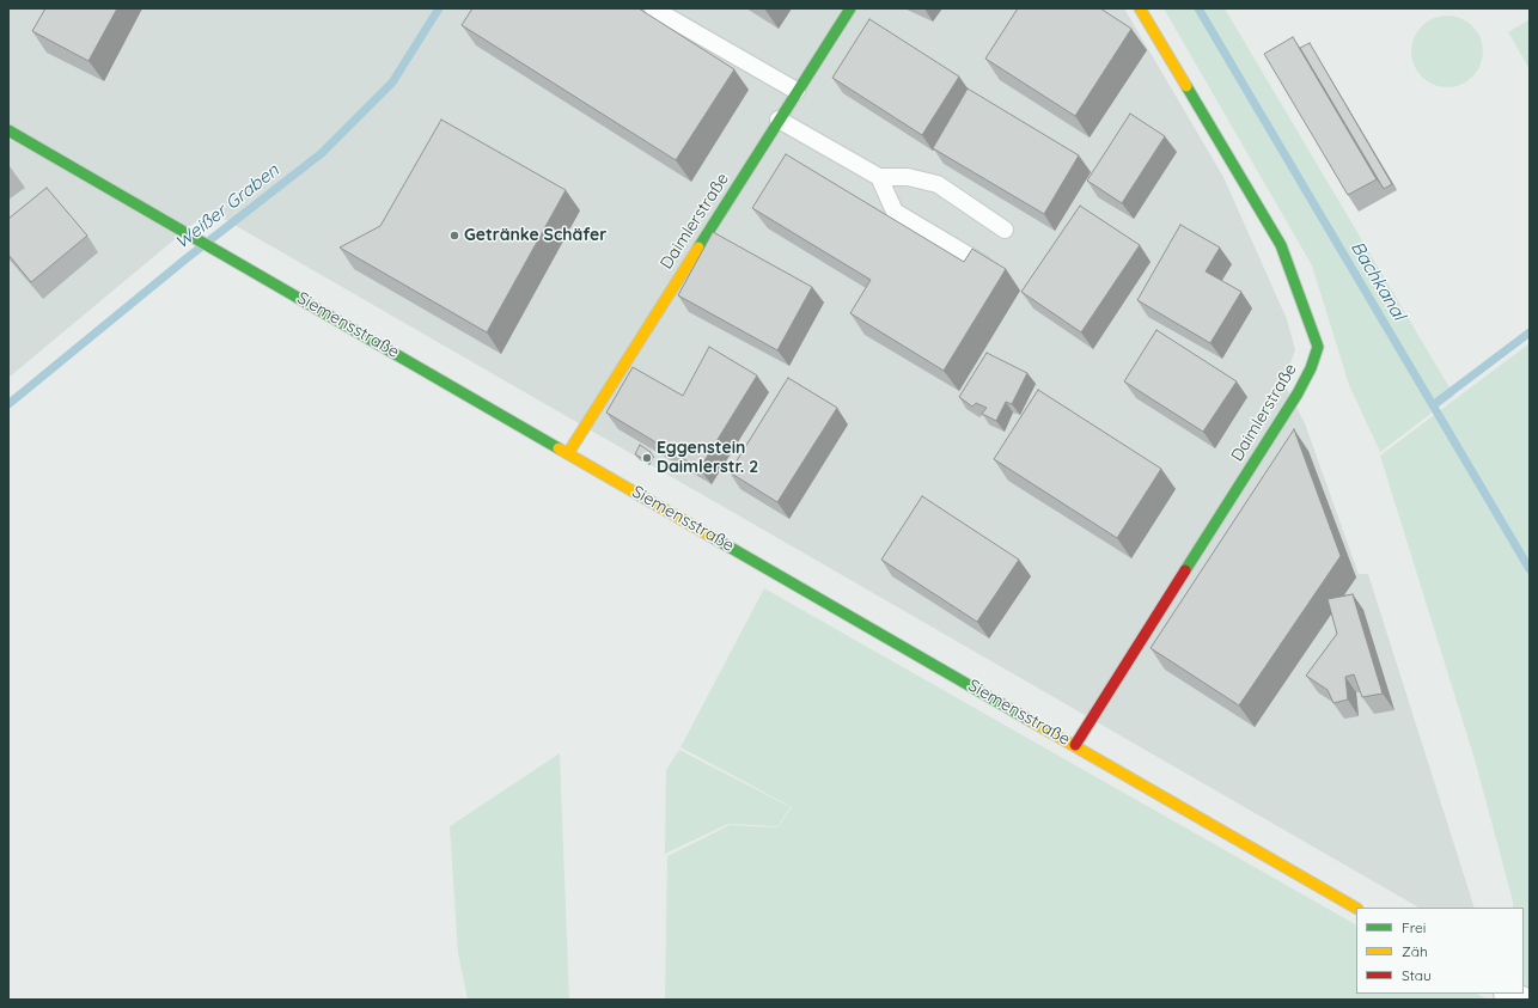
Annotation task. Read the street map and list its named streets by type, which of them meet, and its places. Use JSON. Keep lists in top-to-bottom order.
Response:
{
  "streets": {
    "street": ["Daimlerstraße", "Siemensstraße"]
  },
  "crossings": [
    ["Daimlerstraße", "Siemensstraße"]
  ],
  "water": ["Weißer Graben", "Bachkanal"],
  "places": ["Getränke Schäfer", "Eggenstein Daimlerstr. 2"],
  "legend": ["Frei", "Zäh", "Stau"]
}
